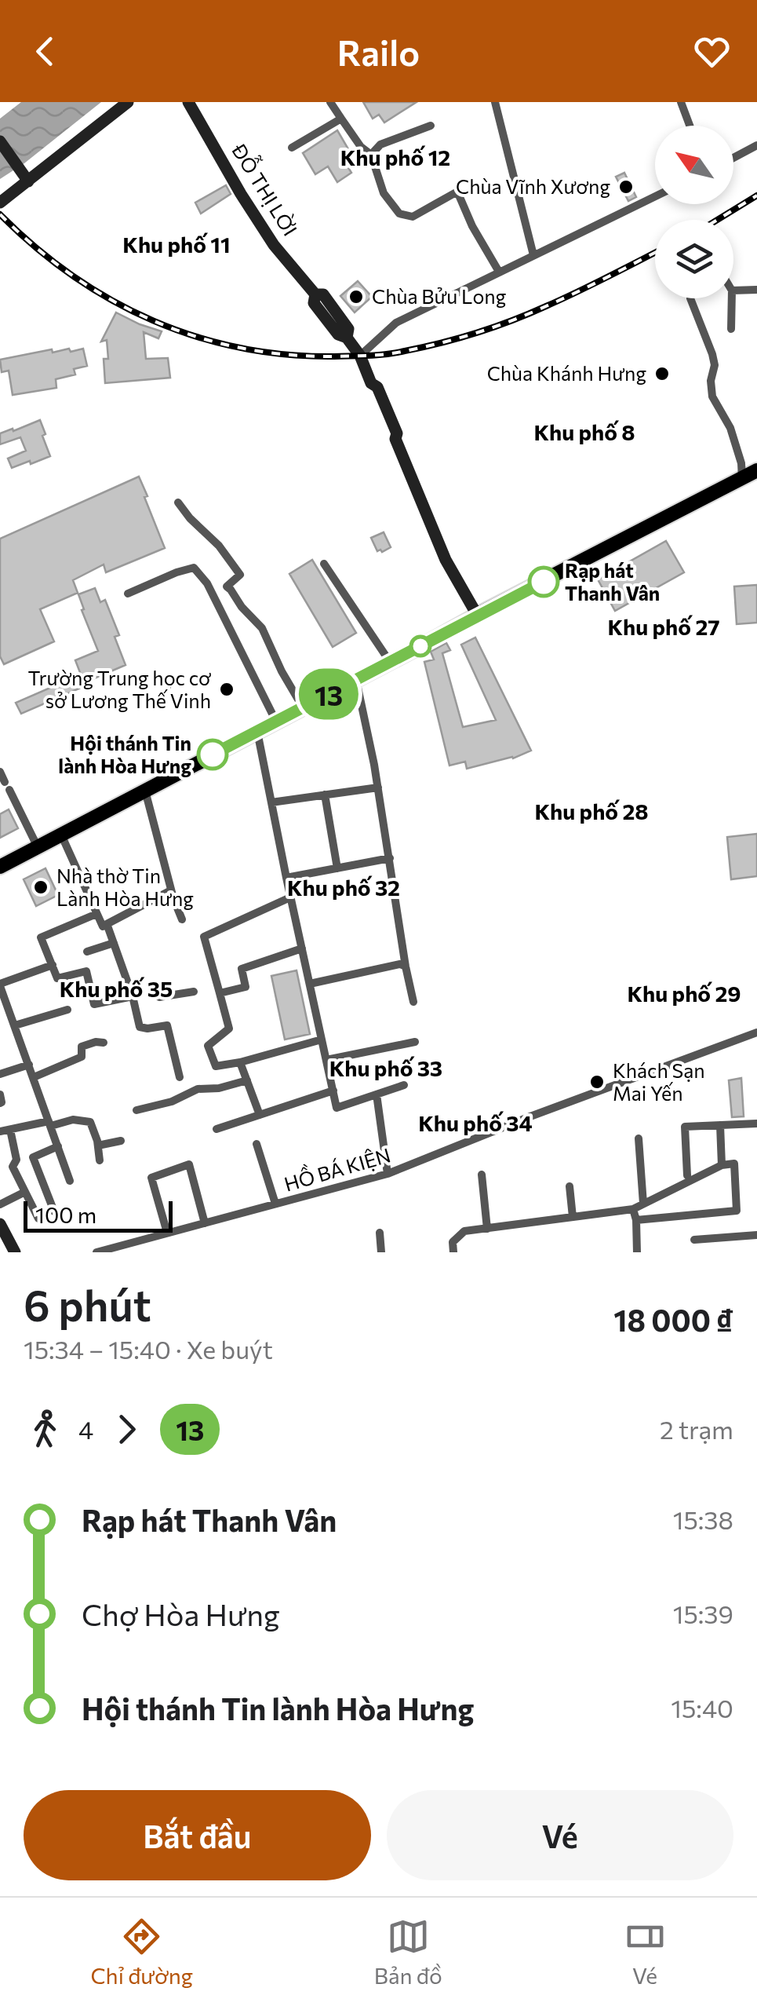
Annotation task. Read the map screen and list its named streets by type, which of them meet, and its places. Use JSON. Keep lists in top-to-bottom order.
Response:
{
  "streets": {
    "street": ["ĐỖ THỊ LỜI", "HỒ BÁ KIỆN"]
  },
  "districts": [
    "Khu phố 12",
    "Khu phố 11",
    "Khu phố 8",
    "Khu phố 27",
    "Khu phố 28",
    "Khu phố 32",
    "Khu phố 35",
    "Khu phố 29",
    "Khu phố 33",
    "Khu phố 34"
  ],
  "places": [
    "Chùa Vĩnh Xương",
    "Chùa Bửu Long",
    "Chùa Khánh Hưng",
    "Rạp hát Thanh Vân",
    "Trường Trung học cơ sở Lương Thế Vinh",
    "Hội thánh Tin lành Hòa Hưng",
    "Nhà thờ Tin Lành Hòa Hưng",
    "Khách Sạn Mai Yến"
  ],
  "lines": ["bus line 13"],
  "scale_bar": "100 m",
  "north": "top left",
  "page": {
    "header": "Railo",
    "on_map": "13",
    "scale": "100 m",
    "heading": ["6 phút", "15:34 – 15:40 · Xe buýt", "18 000 ₫"],
    "legs": ["4", "13", "2 trạm"],
    "list": [
      {
        "name": "Rạp hát Thanh Vân",
        "value": "15:38"
      },
      {
        "name": "Chợ Hòa Hưng",
        "value": "15:39"
      },
      {
        "name": "Hội thánh Tin lành Hòa Hưng",
        "value": "15:40"
      }
    ],
    "buttons": ["Bắt đầu", "Vé"],
    "tabs": ["Chỉ đường", "Bản đồ", "Vé"]
  }
}
